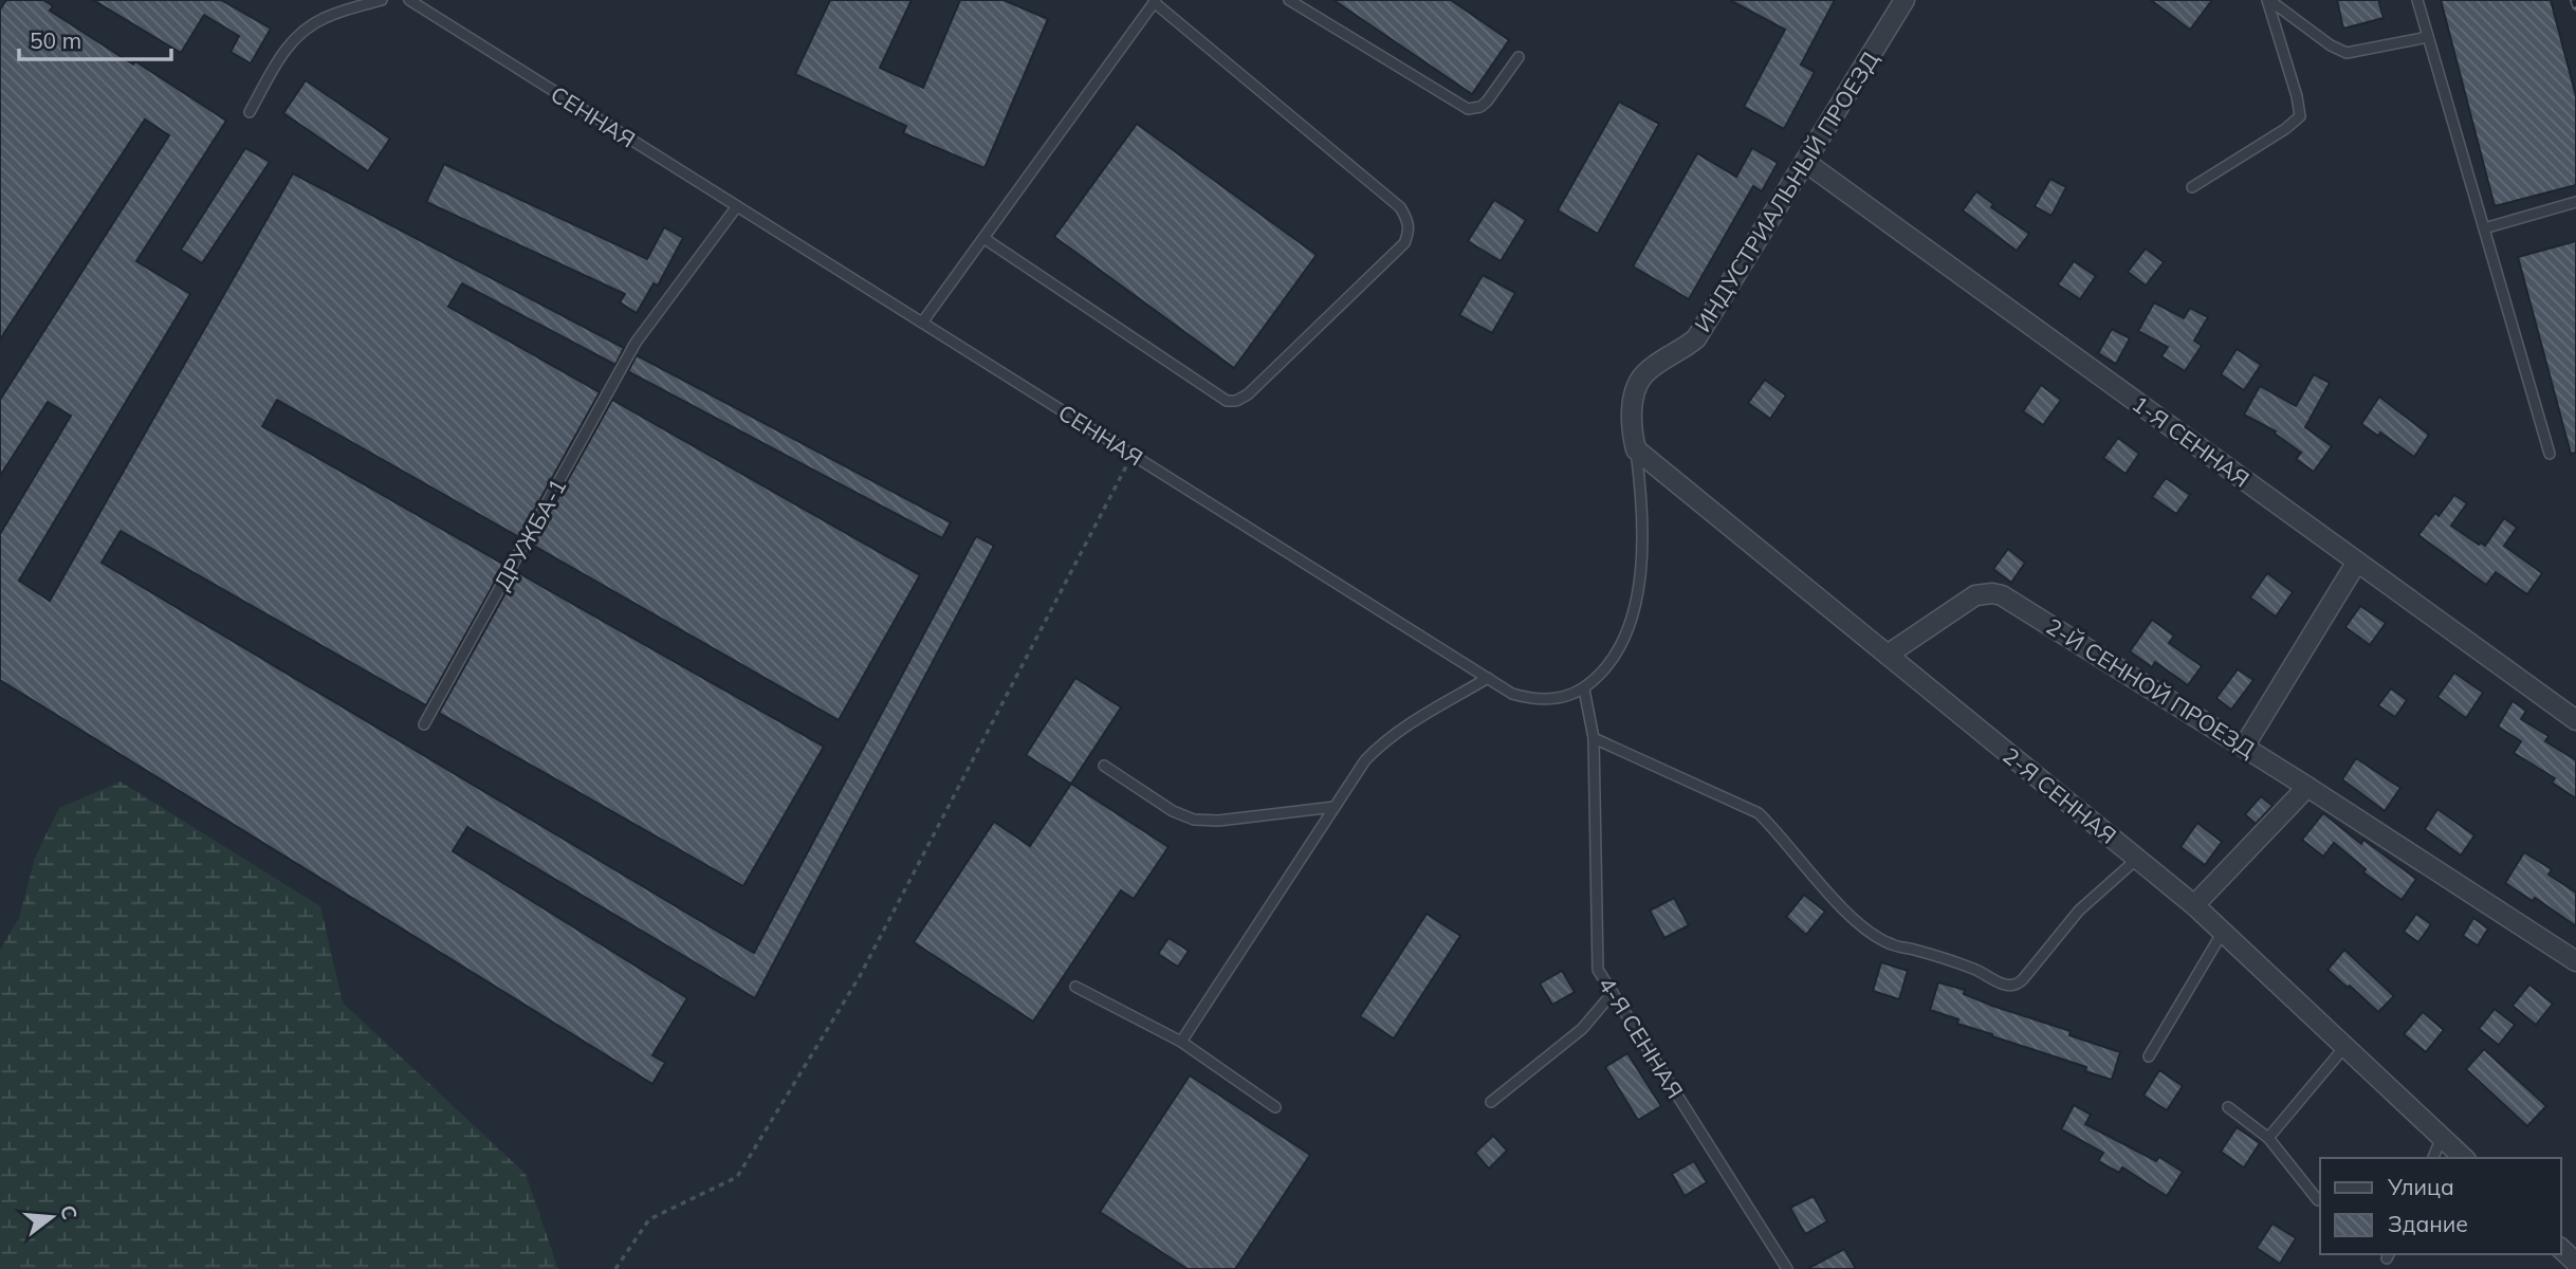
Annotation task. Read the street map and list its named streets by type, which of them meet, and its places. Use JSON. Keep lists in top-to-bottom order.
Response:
{
  "streets": {
    "street": [
      "ИНДУСТРИАЛЬНЫЙ ПРОЕЗД",
      "1-Я СЕННАЯ",
      "2-Й СЕННОЙ ПРОЕЗД",
      "2-Я СЕННАЯ"
    ],
    "lane": ["СЕННАЯ", "ДРУЖБА-1", "4-Я СЕННАЯ"]
  },
  "crossings": [
    ["СЕННАЯ", "ИНДУСТРИАЛЬНЫЙ ПРОЕЗД"],
    ["СЕННАЯ", "ДРУЖБА-1"],
    ["СЕННАЯ", "2-Я СЕННАЯ"],
    ["СЕННАЯ", "4-Я СЕННАЯ"],
    ["ИНДУСТРИАЛЬНЫЙ ПРОЕЗД", "1-Я СЕННАЯ"],
    ["ИНДУСТРИАЛЬНЫЙ ПРОЕЗД", "2-Я СЕННАЯ"],
    ["2-Й СЕННОЙ ПРОЕЗД", "2-Я СЕННАЯ"]
  ],
  "legend": ["Улица", "Здание"],
  "scale_bar": "50 m",
  "north": "right"
}
